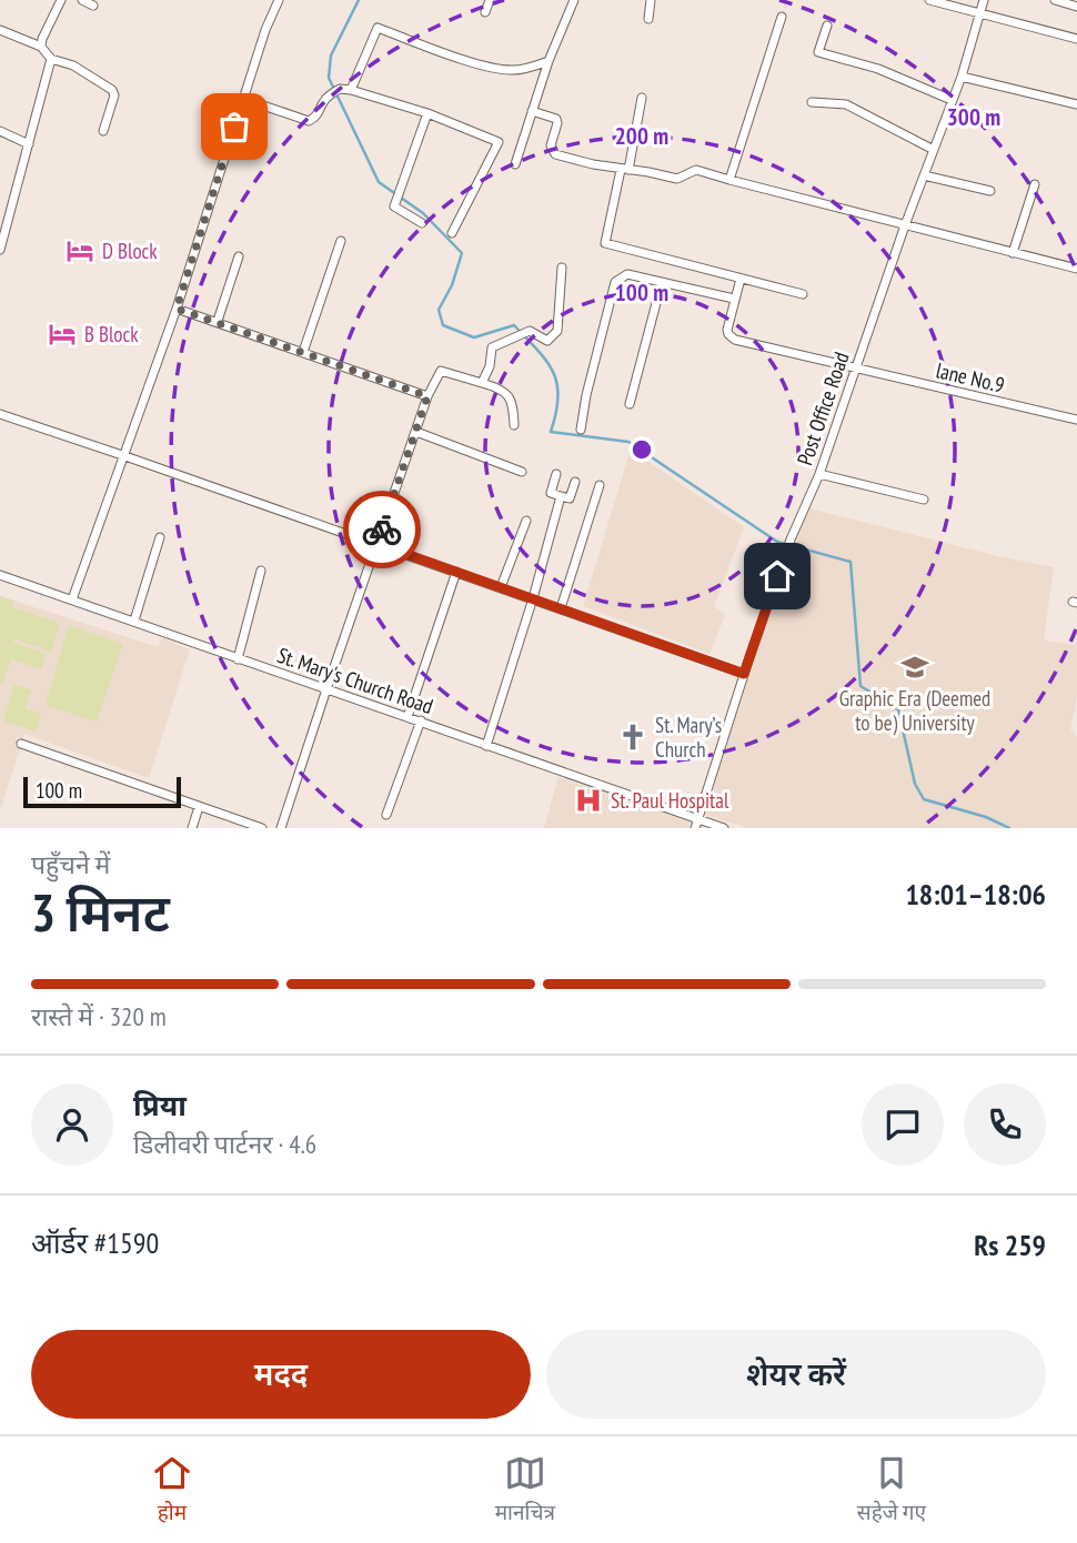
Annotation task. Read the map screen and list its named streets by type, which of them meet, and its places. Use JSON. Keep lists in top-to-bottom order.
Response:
{
  "streets": {
    "street": ["lane No.9", "Post Office Road", "St. Mary's Church Road"]
  },
  "crossings": [
    ["lane No.9", "Post Office Road"],
    ["Post Office Road", "St. Mary's Church Road"]
  ],
  "places": {
    "hotel": ["D Block", "B Block"],
    "school or university": ["Graphic Era (Deemed to be) University"],
    "church": ["St. Mary’s Church"],
    "hospital": ["St. Paul Hospital"]
  },
  "scale_bar": "100 m",
  "page": {
    "scale": "100 m",
    "heading": ["3 मिनट", "पहुँचने में", "18:01–18:06"],
    "panel": [
      "प्रिया",
      "डिलीवरी पार्टनर · 4.6",
      "ऑर्डर #1590",
      "Rs 259"
    ],
    "bar": "रास्ते में · 320 m",
    "buttons": ["मदद", "शेयर करें"],
    "tabs": ["होम", "मानचित्र", "सहेजे गए"]
  },
  "rings": ["300 m", "200 m", "100 m"]
}
